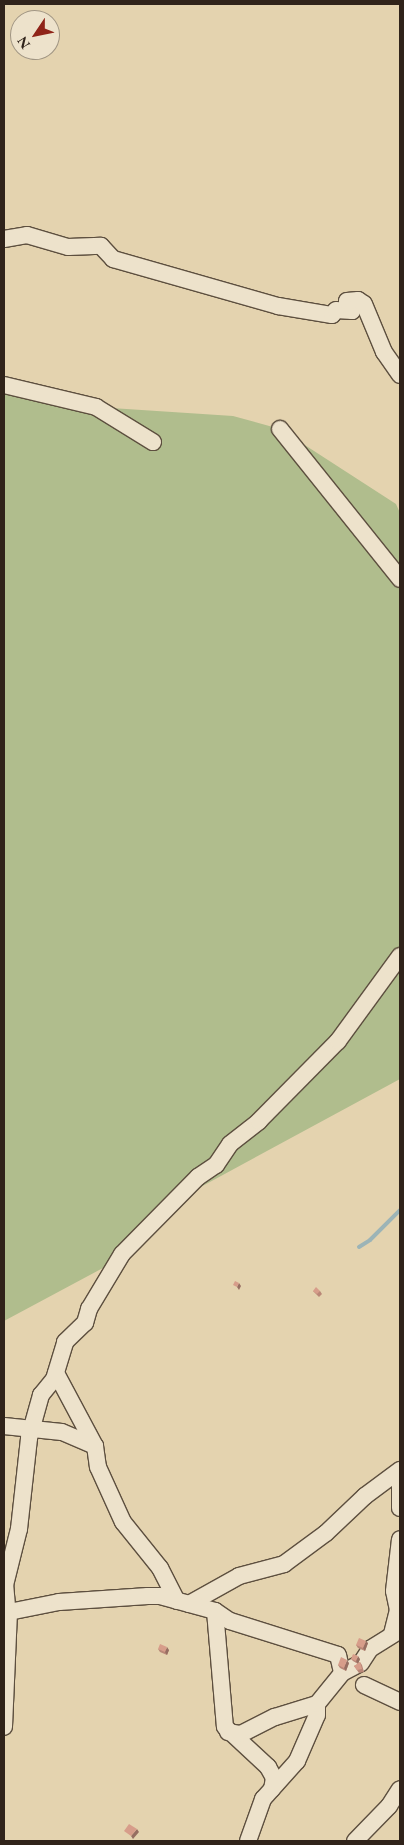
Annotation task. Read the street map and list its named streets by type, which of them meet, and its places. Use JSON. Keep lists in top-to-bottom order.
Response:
{
  "north": "bottom left"
}
